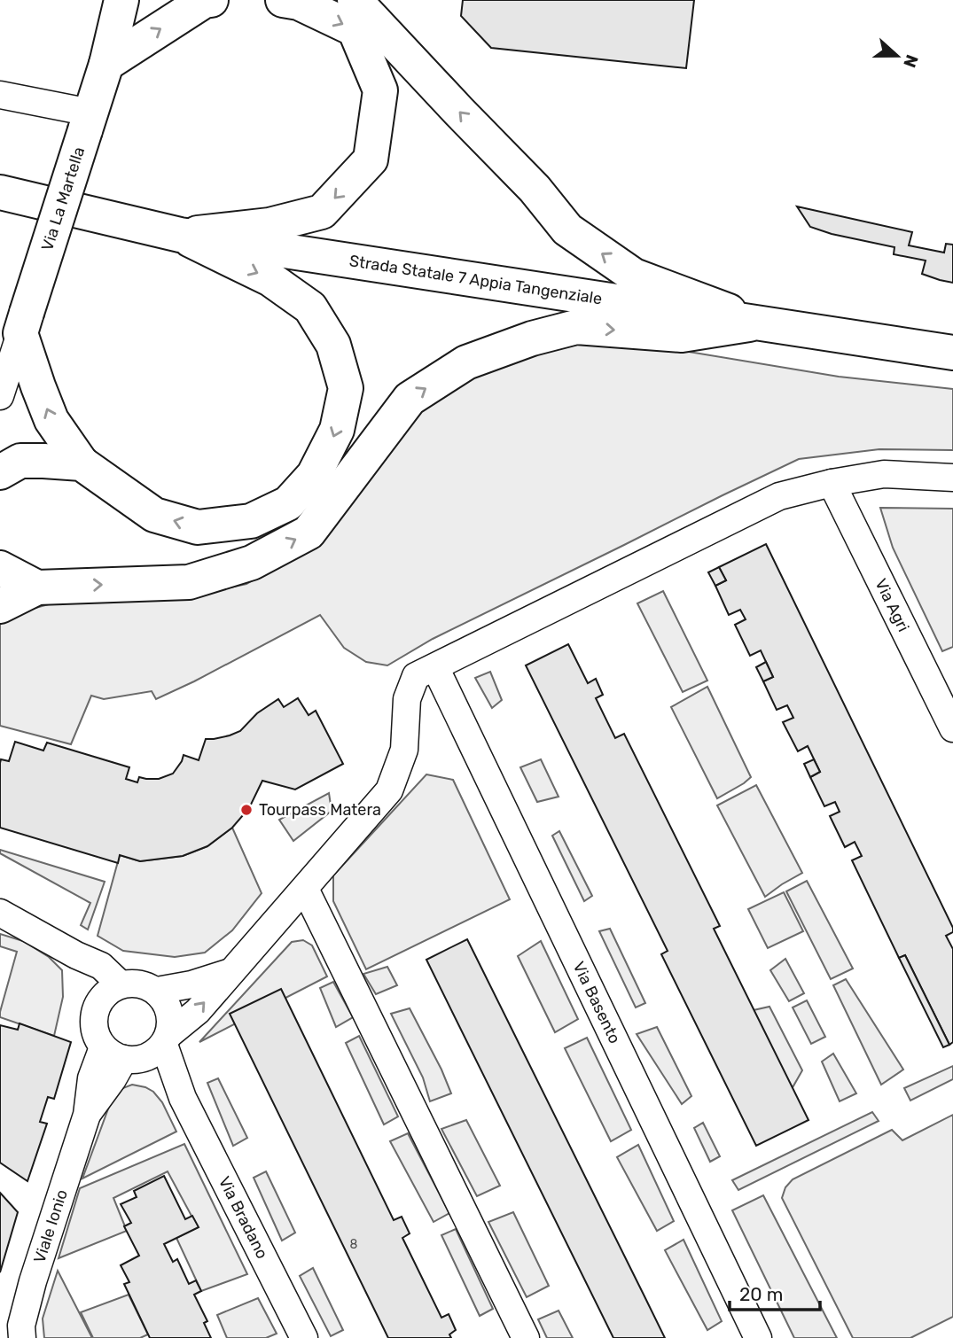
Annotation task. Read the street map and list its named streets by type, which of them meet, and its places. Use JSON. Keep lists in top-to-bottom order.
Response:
{
  "streets": {
    "main road": ["Via La Martella", "Strada Statale 7 Appia Tangenziale"],
    "street": [
      "Via Agri",
      "Via Basento",
      "Via Bradano",
      "Viale Ionio"
    ]
  },
  "crossings": [
    ["Via Bradano", "Viale Ionio"]
  ],
  "places": ["Tourpass Matera"],
  "house_numbers": ["8"],
  "scale_bar": "20 m",
  "north": "right"
}
